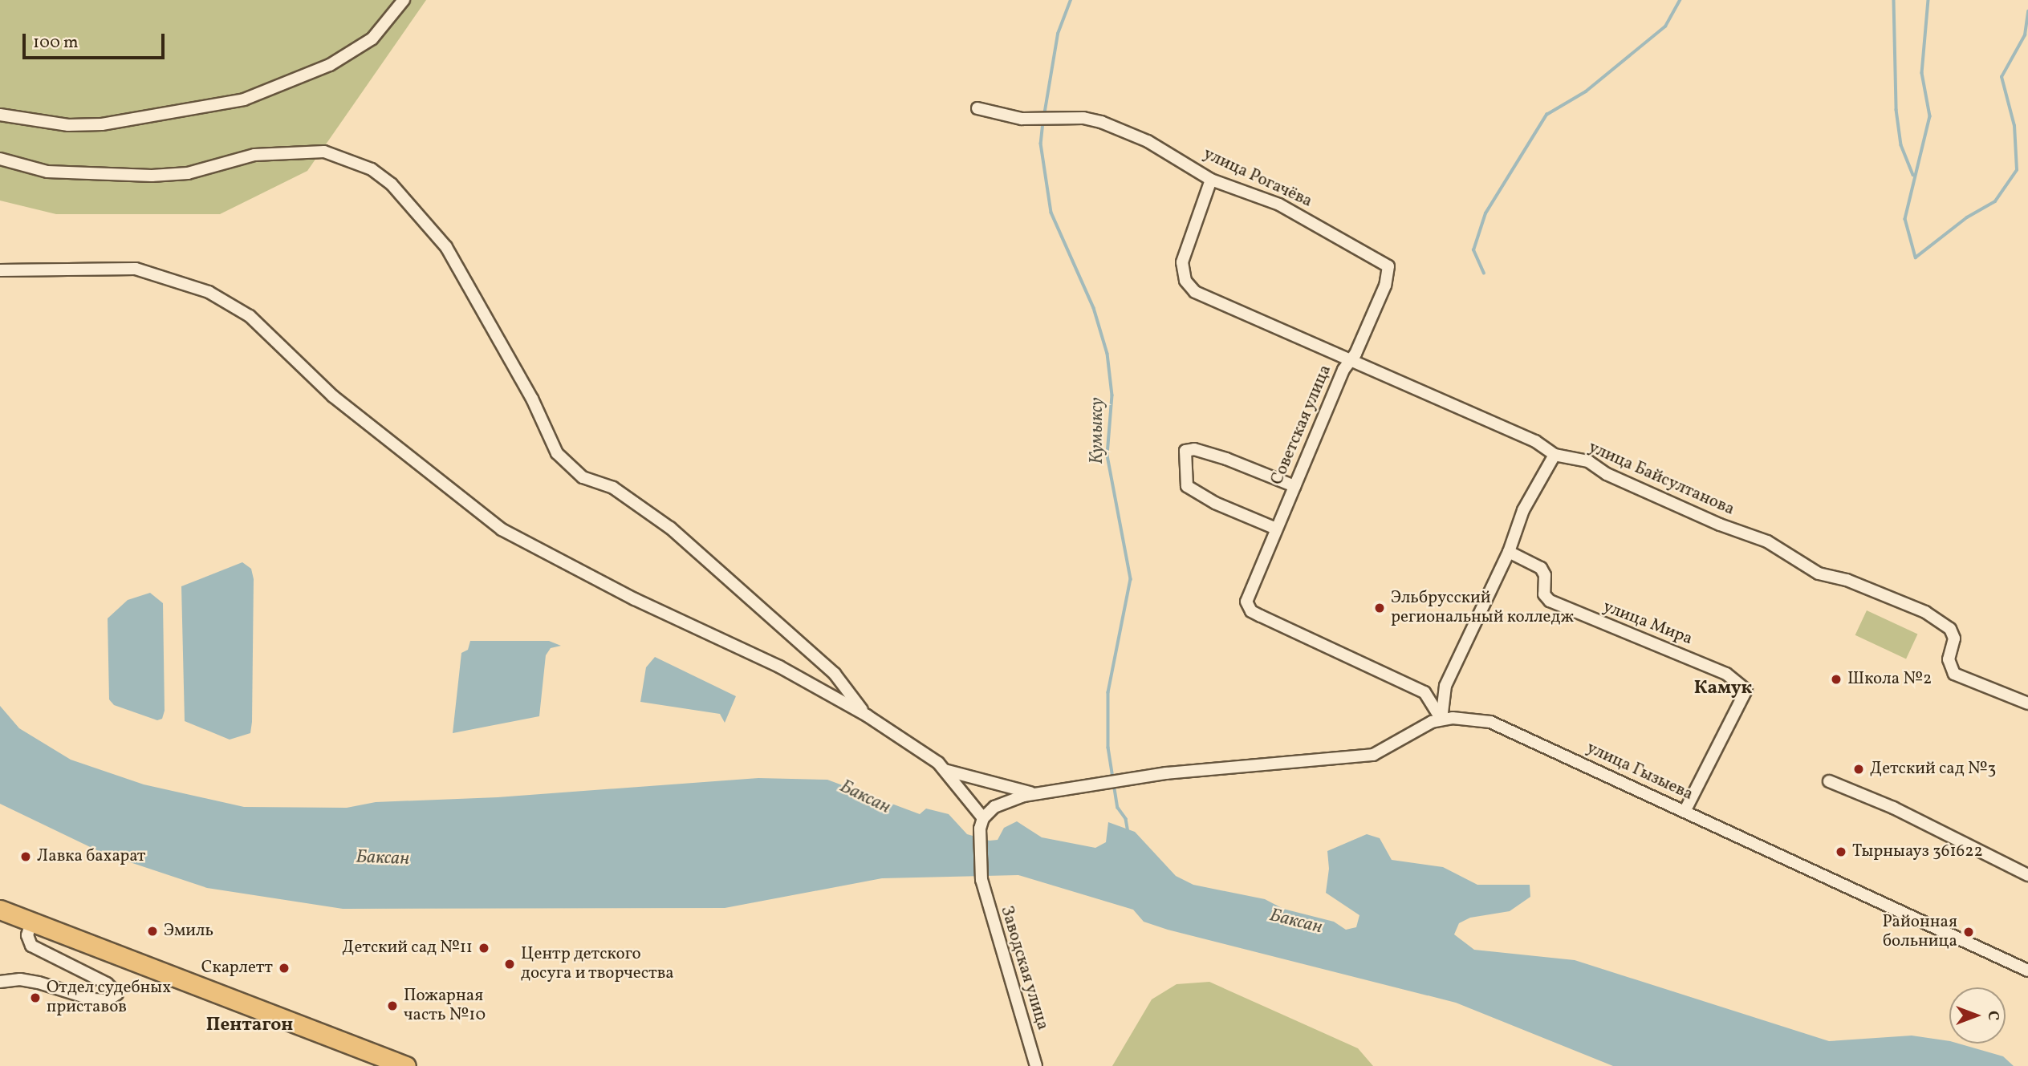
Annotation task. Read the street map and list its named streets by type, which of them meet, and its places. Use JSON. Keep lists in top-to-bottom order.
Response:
{
  "streets": {
    "street": [
      "улица Рогачёва",
      "Советская улица",
      "улица Байсултанова",
      "улица Мира",
      "улица Гызыева",
      "Заводская улица"
    ]
  },
  "crossings": [
    ["улица Рогачёва", "Советская улица"],
    ["улица Рогачёва", "улица Байсултанова"],
    ["Советская улица", "улица Байсултанова"],
    ["Советская улица", "улица Гызыева"],
    ["улица Мира", "улица Гызыева"]
  ],
  "districts": ["Камук", "Пентагон"],
  "water": ["Кумыксу", "Баксан"],
  "places": [
    "Эльбрусский региональный колледж",
    "Школа №2",
    "Детский сад №3",
    "Тырныауз 361622",
    "Лавка бахарат",
    "Эмиль",
    "Районная больница",
    "Детский сад №11",
    "Центр детского досуга и творчества",
    "Скарлетт",
    "Отдел судебных приставов",
    "Пожарная часть №10"
  ],
  "scale_bar": "100 m",
  "north": "right"
}
